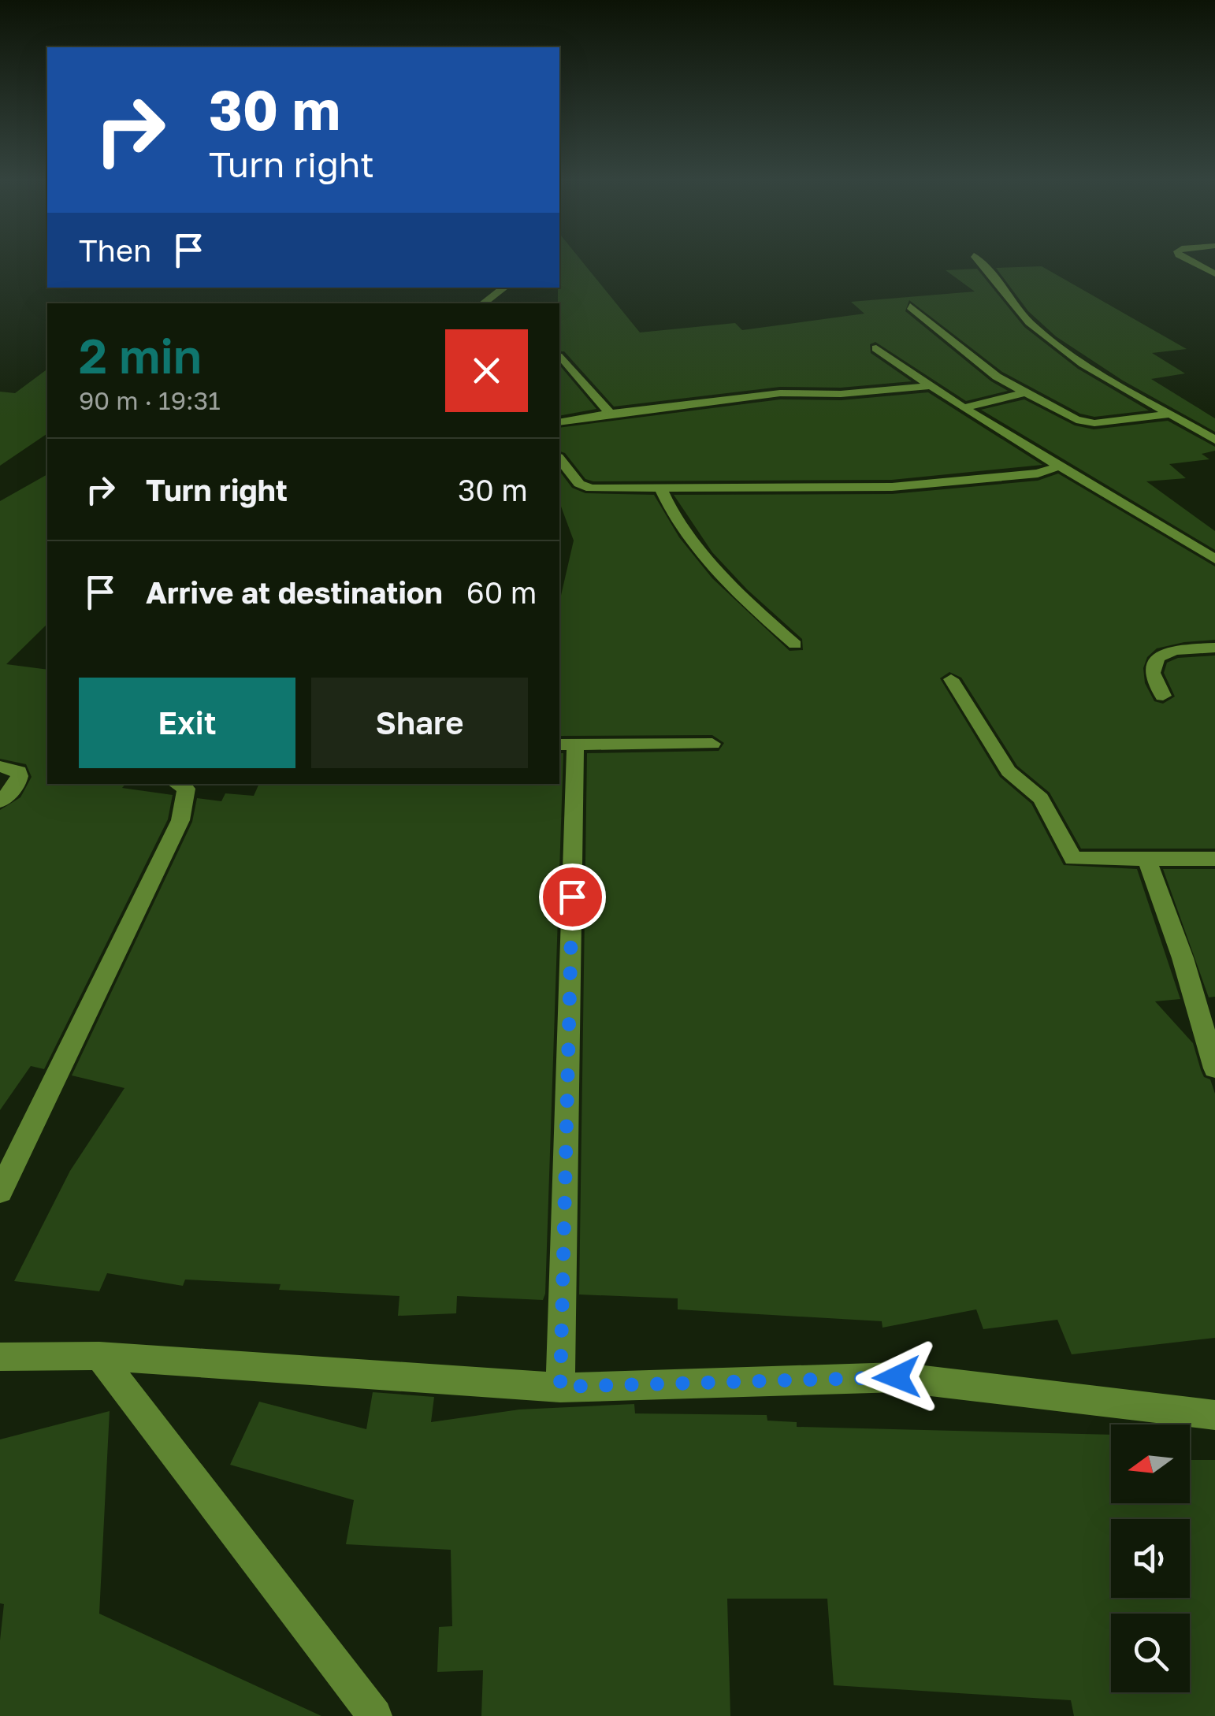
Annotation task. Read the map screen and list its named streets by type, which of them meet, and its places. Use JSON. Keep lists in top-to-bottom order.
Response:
{
  "north": "left",
  "page": {
    "turn": ["30 m", "Turn right"],
    "then": "Then",
    "heading": ["2 min", "90 m · 19:31"],
    "list": [
      {
        "name": "Turn right",
        "value": "30 m"
      },
      {
        "name": "Arrive at destination",
        "value": "60 m"
      }
    ],
    "buttons": ["Exit", "Share"]
  }
}
